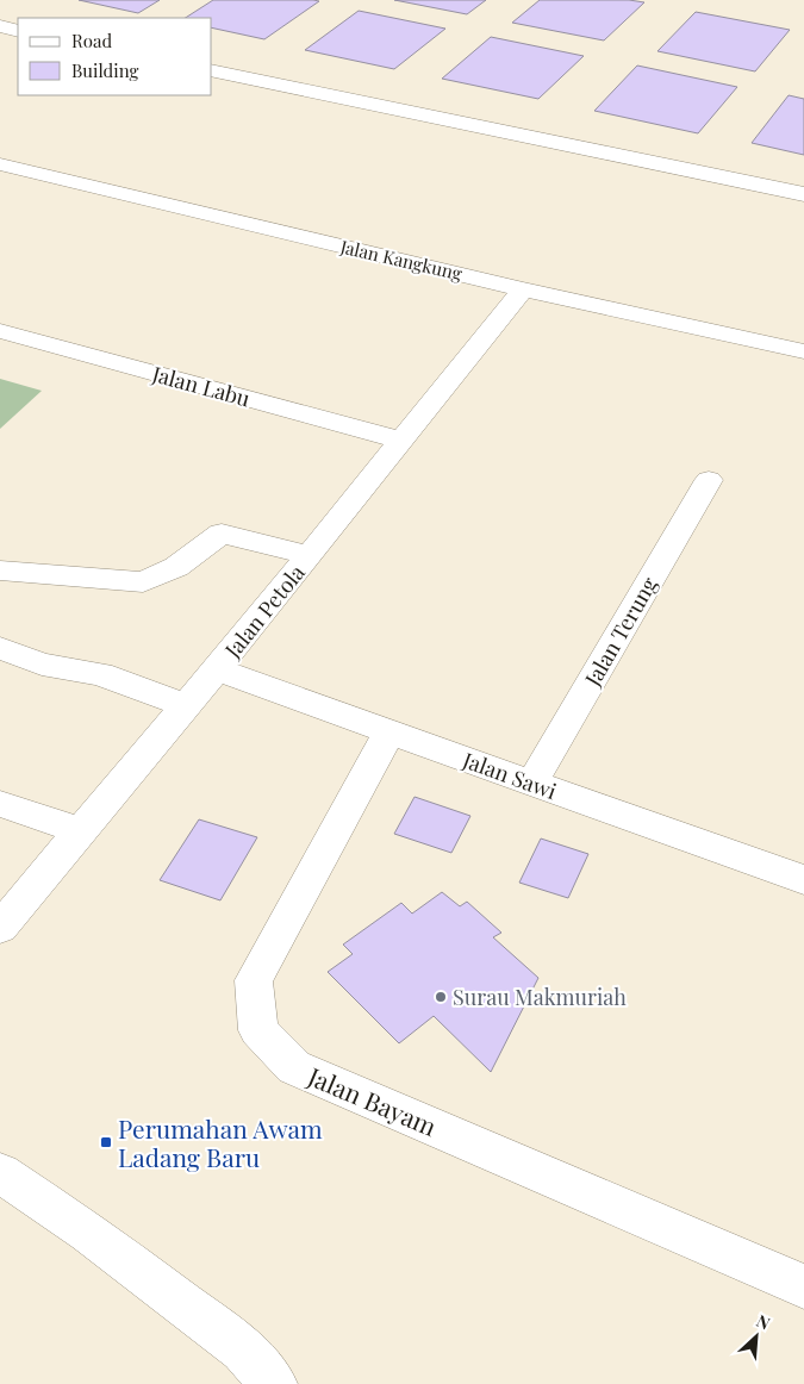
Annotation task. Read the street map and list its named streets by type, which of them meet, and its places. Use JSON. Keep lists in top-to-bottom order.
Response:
{
  "streets": {
    "main road": [
      "Jalan Kangkung",
      "Jalan Labu",
      "Jalan Petola",
      "Jalan Terung",
      "Jalan Sawi",
      "Jalan Bayam"
    ]
  },
  "crossings": [
    ["Jalan Kangkung", "Jalan Petola"],
    ["Jalan Labu", "Jalan Petola"],
    ["Jalan Petola", "Jalan Sawi"],
    ["Jalan Terung", "Jalan Sawi"],
    ["Jalan Sawi", "Jalan Bayam"]
  ],
  "places": {
    "other": ["Surau Makmuriah"],
    "transit": ["Perumahan Awam Ladang Baru"]
  },
  "legend": ["Road", "Building"],
  "north": "top right"
}
